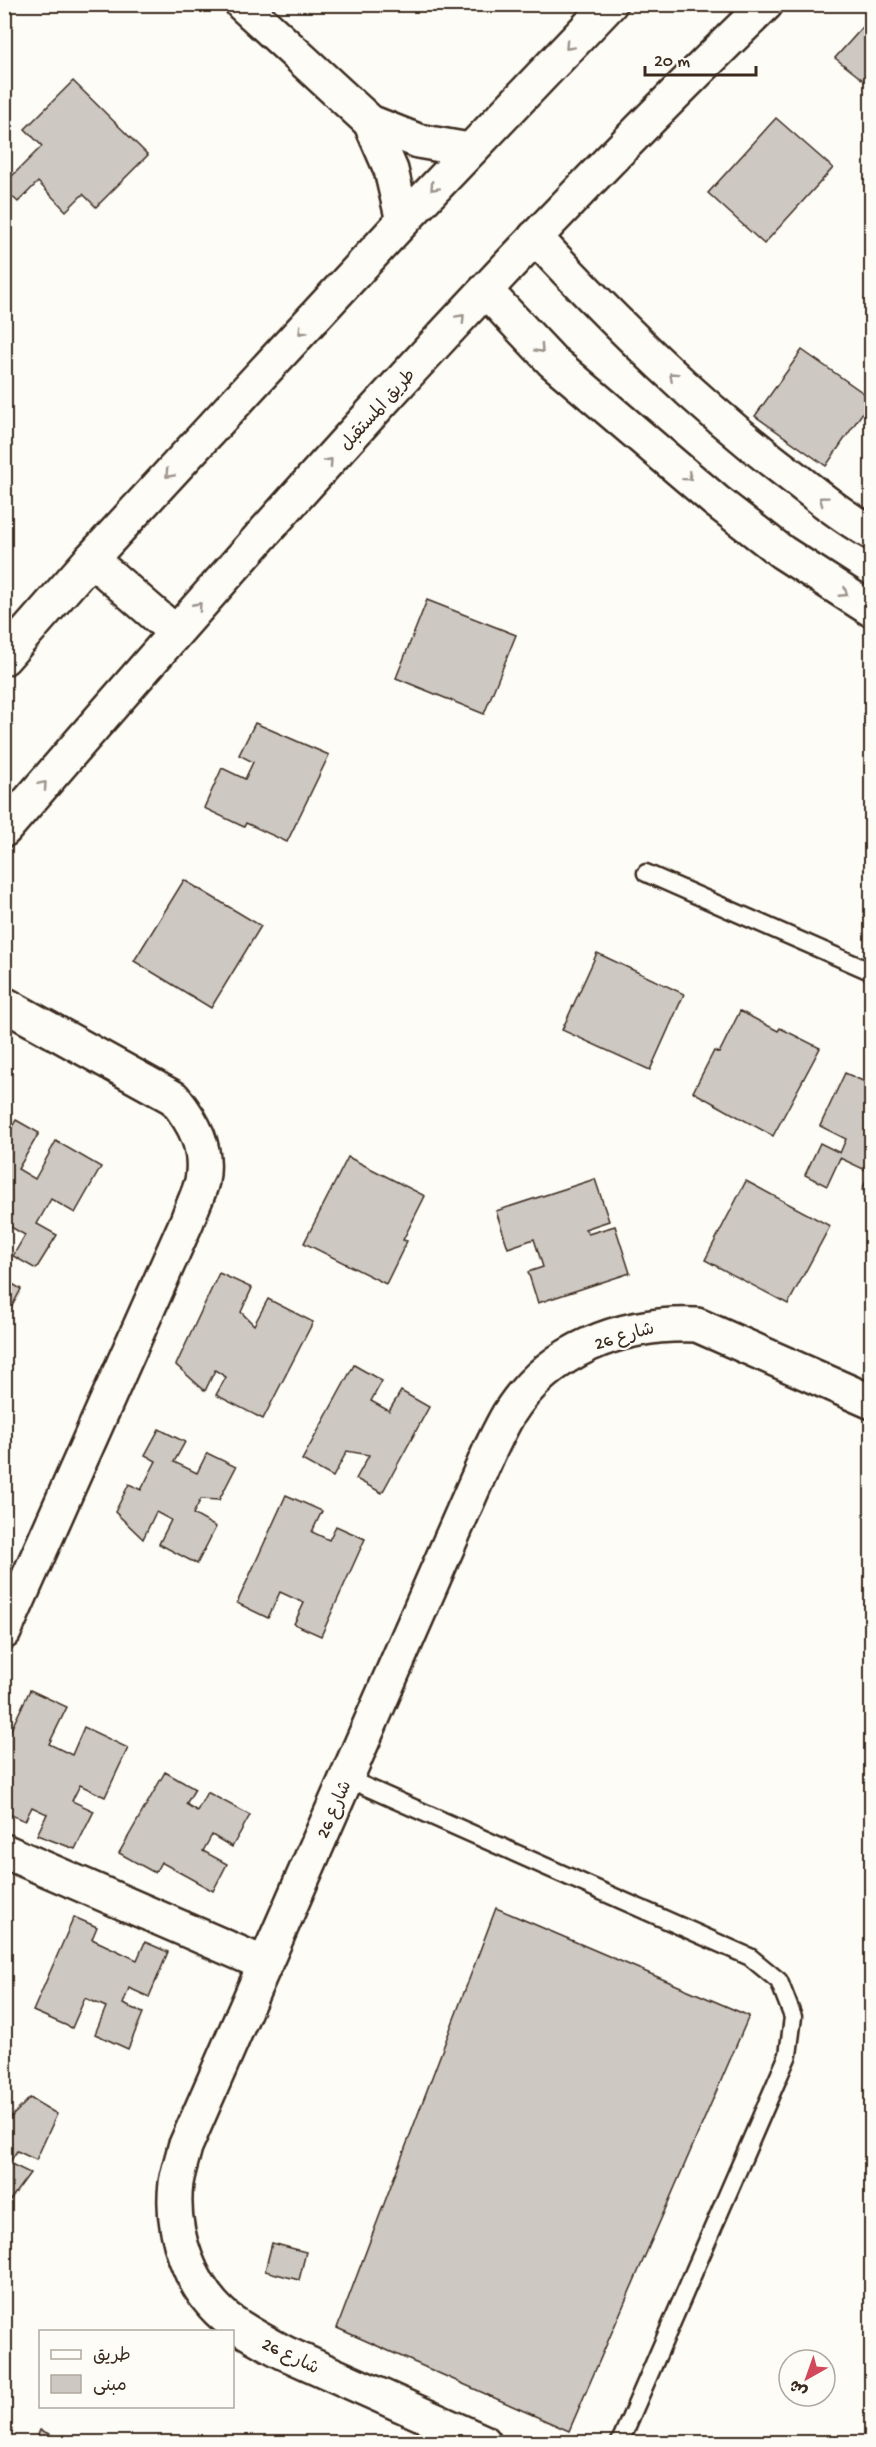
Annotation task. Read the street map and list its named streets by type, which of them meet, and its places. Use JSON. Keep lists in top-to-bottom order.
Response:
{
  "streets": {
    "street": ["طريق المستقبل", "شارع 26"]
  },
  "legend": ["طريق", "مبنى"],
  "scale_bar": "20 m",
  "north": "bottom left"
}
